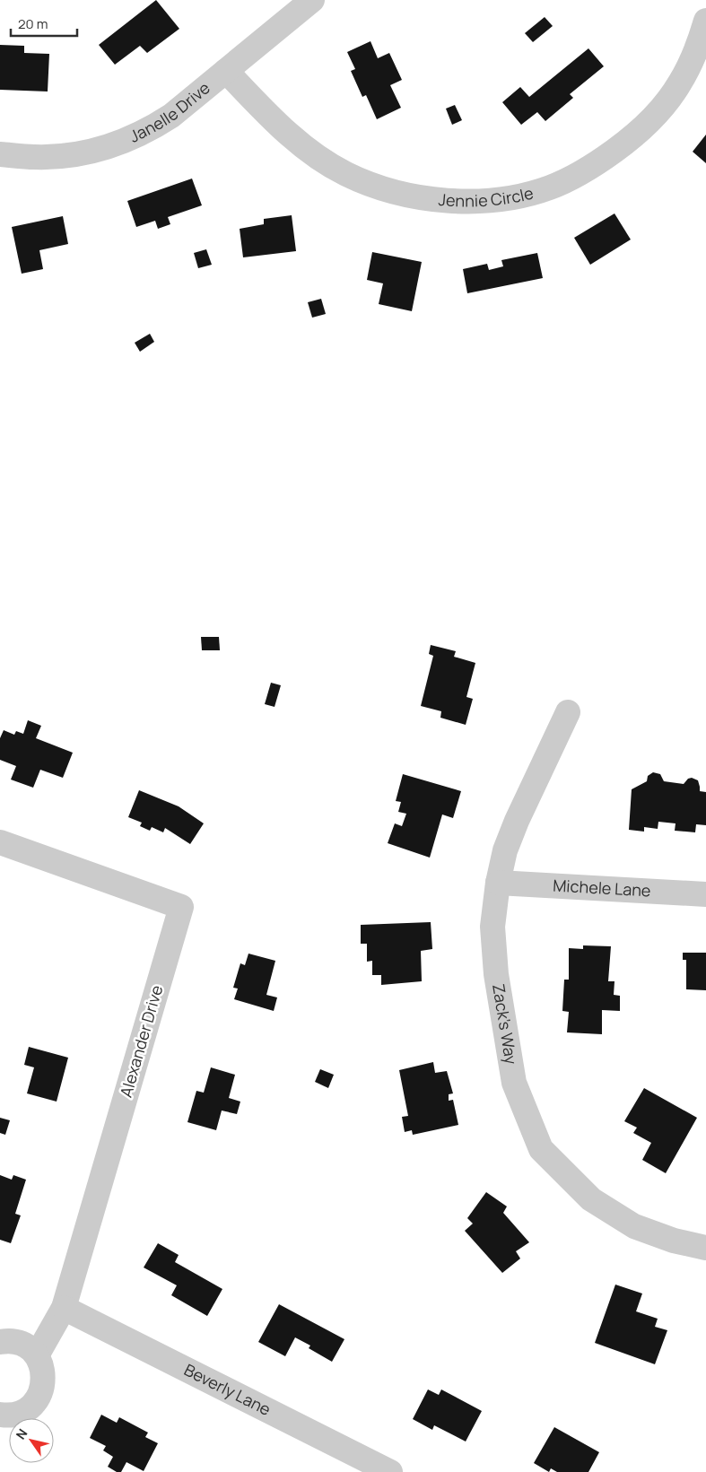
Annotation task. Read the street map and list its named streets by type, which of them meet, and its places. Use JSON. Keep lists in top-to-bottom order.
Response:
{
  "streets": {
    "street": [
      "Janelle Drive",
      "Jennie Circle",
      "Michele Lane",
      "Zack's Way",
      "Alexander Drive",
      "Beverly Lane"
    ]
  },
  "crossings": [
    ["Janelle Drive", "Jennie Circle"],
    ["Michele Lane", "Zack's Way"],
    ["Alexander Drive", "Beverly Lane"]
  ],
  "scale_bar": "20 m",
  "north": "top left"
}
